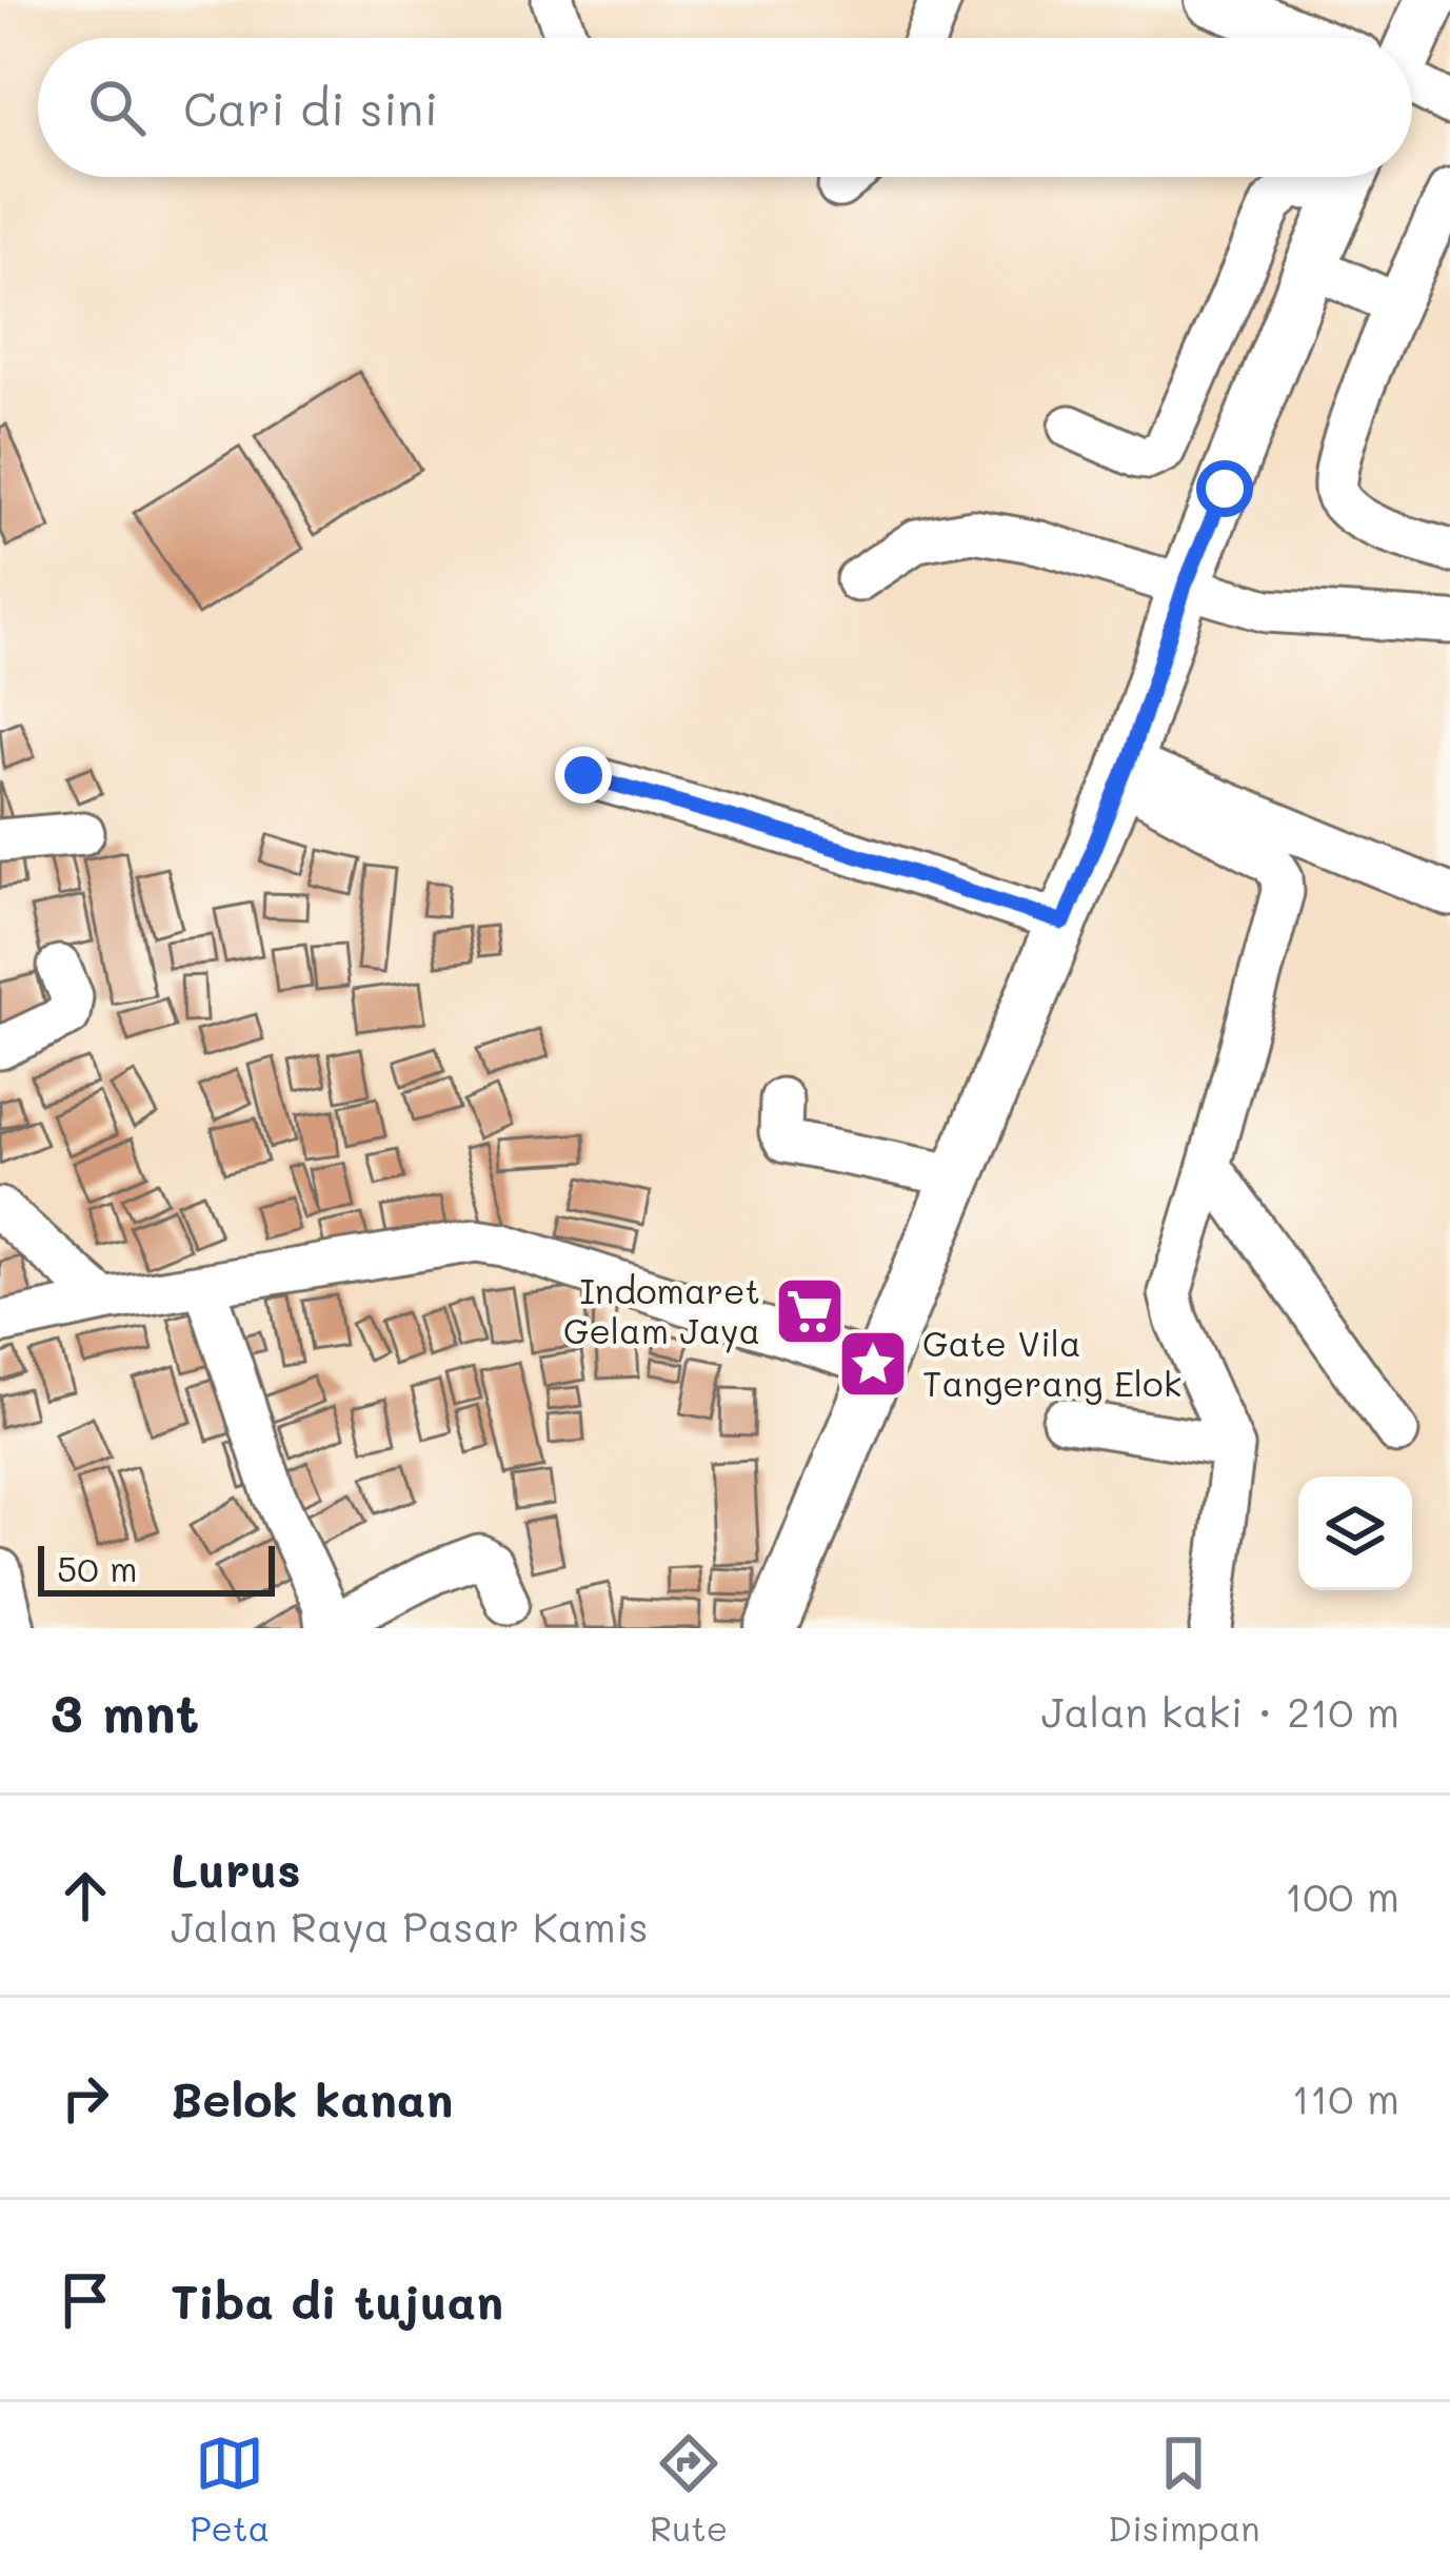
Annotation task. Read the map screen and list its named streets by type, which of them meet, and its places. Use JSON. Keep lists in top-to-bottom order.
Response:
{
  "places": {
    "supermarket": ["Indomaret Gelam Jaya"],
    "place": ["Gate Vila Tangerang Elok"]
  },
  "scale_bar": "50 m",
  "page": {
    "search": "Cari di sini",
    "scale": "50 m",
    "heading": ["3 mnt", "Jalan kaki · 210 m"],
    "list": [
      ["Lurus", "Jalan Raya Pasar Kamis", "100 m"],
      ["Belok kanan", "110 m"],
      "Tiba di tujuan"
    ],
    "nav": ["Peta", "Rute", "Disimpan"]
  }
}
